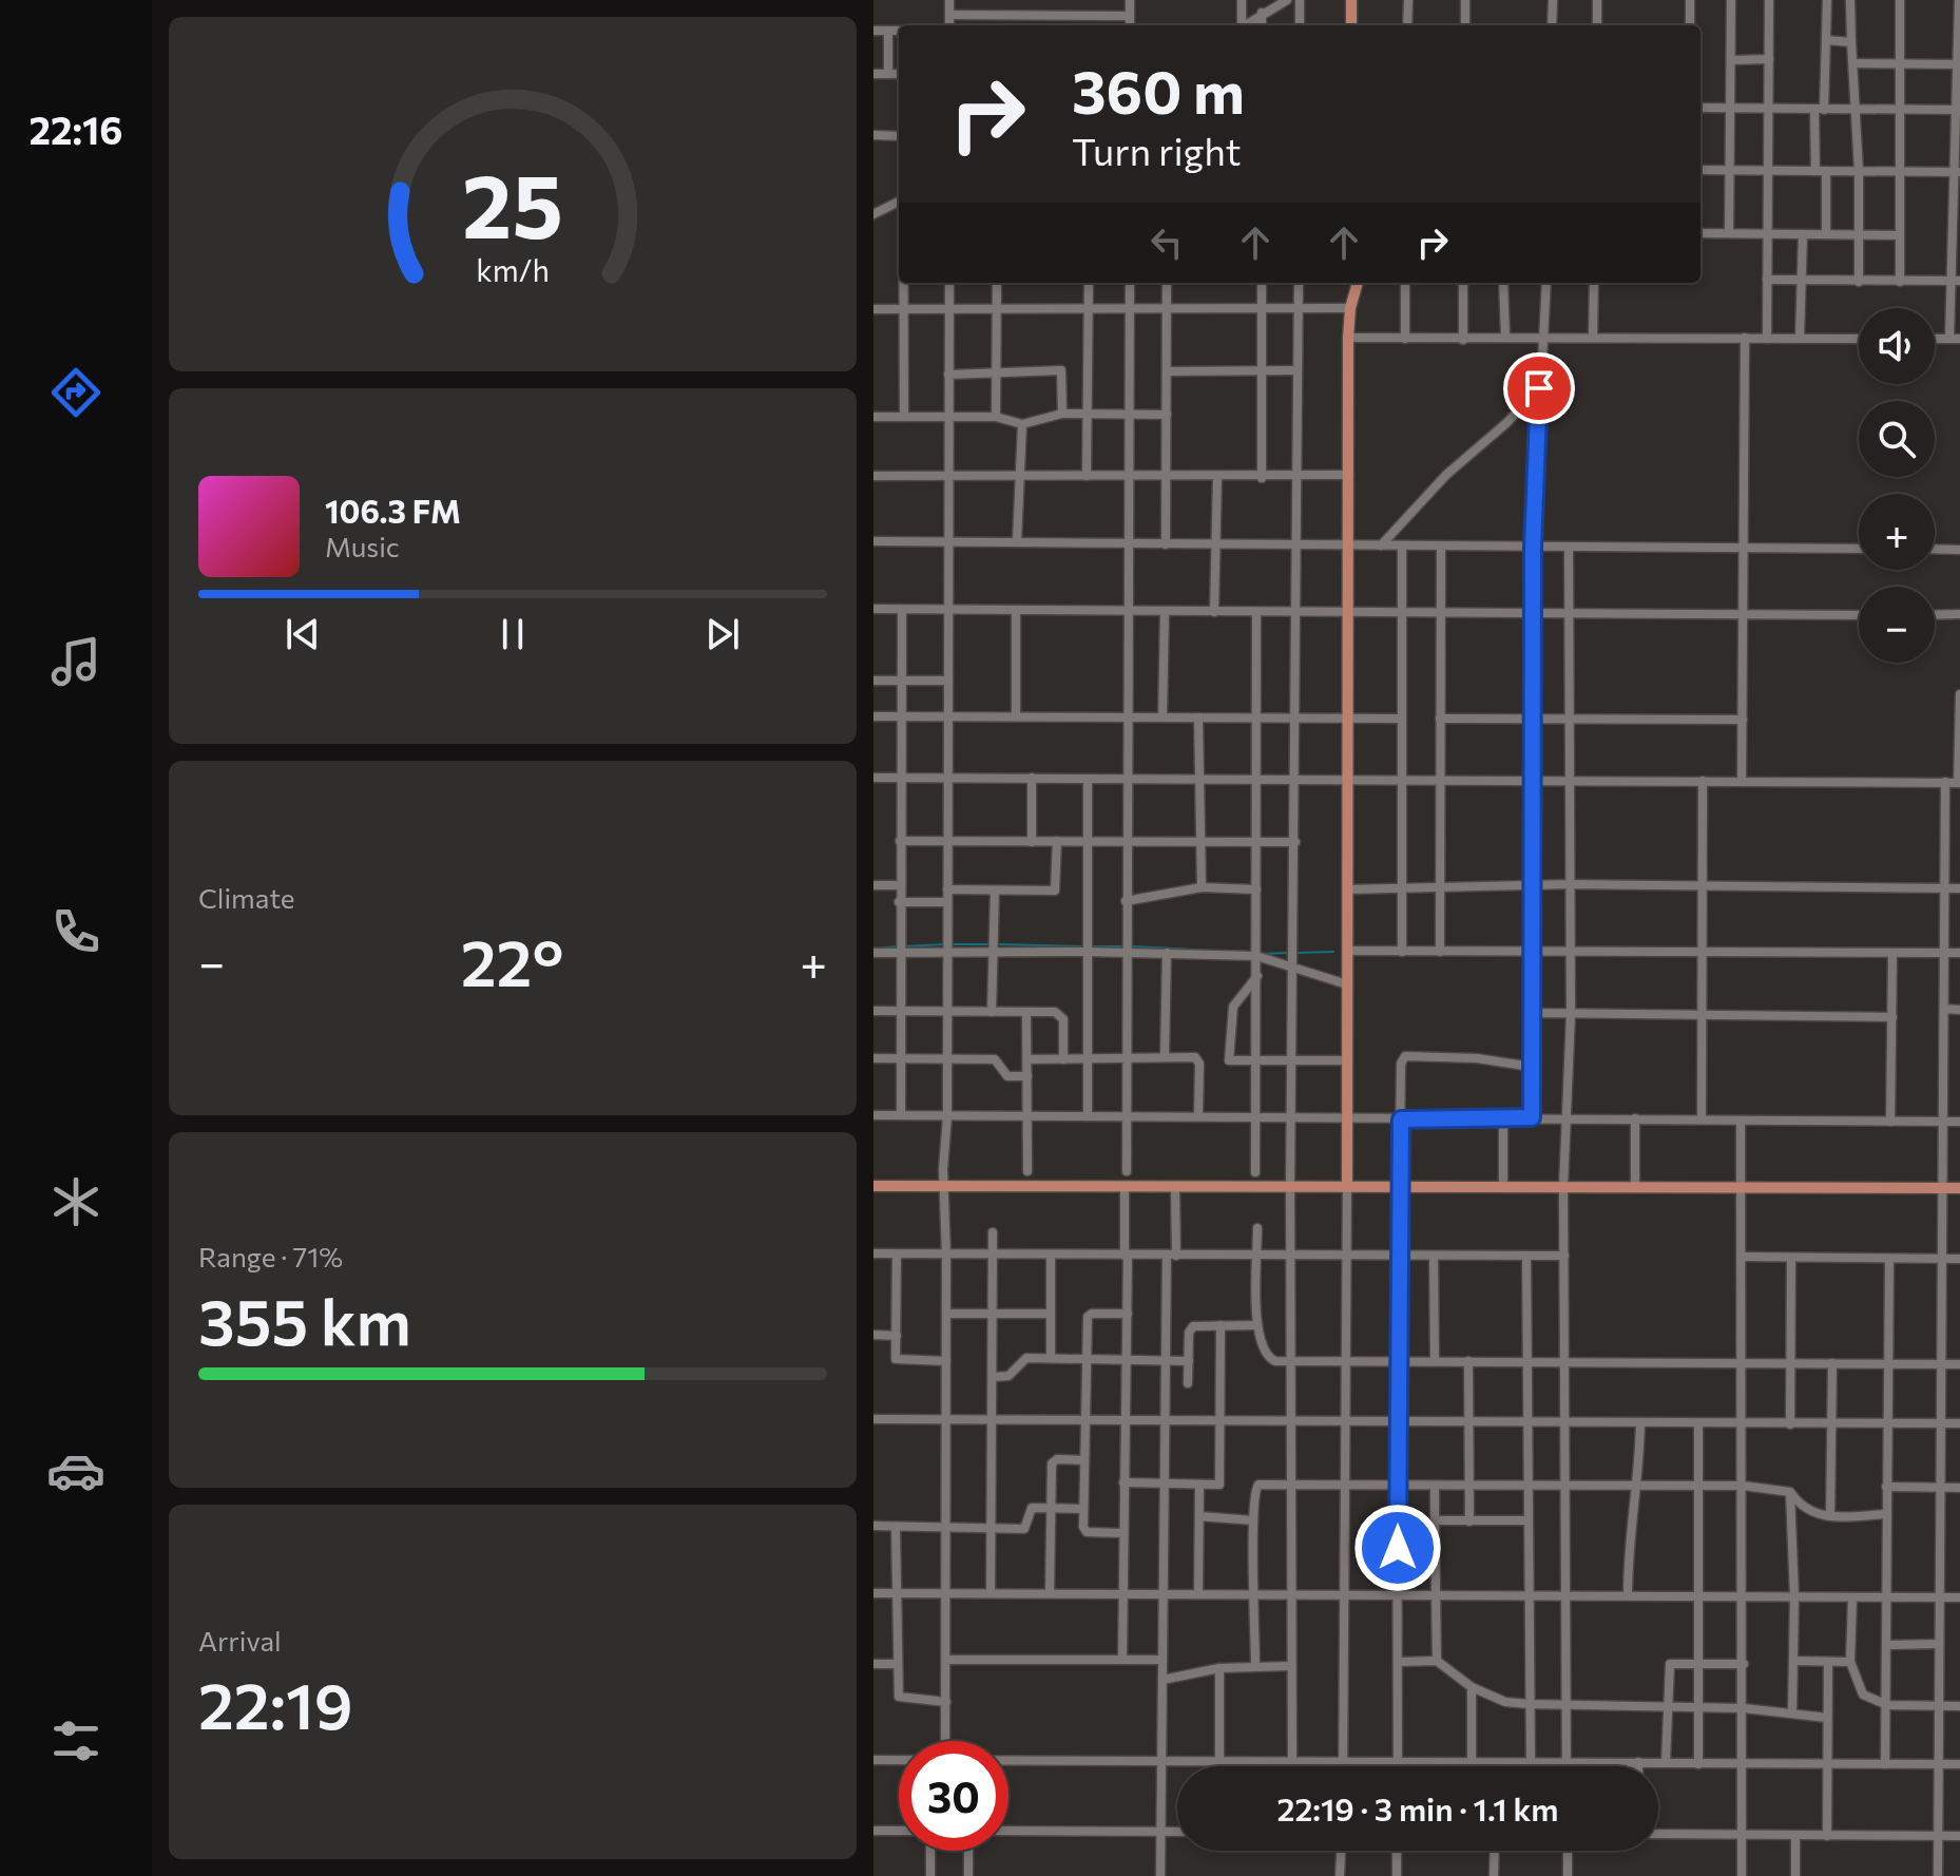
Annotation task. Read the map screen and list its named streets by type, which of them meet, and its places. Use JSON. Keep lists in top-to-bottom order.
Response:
{
  "page": {
    "tabs": "22:16",
    "turn": ["360 m", "Turn right"],
    "map_buttons": ["+", "−"],
    "song": ["106.3 FM", "Music"],
    "tile": [
      "Climate",
      ["Range · 71%", "355 km"],
      ["Arrival", "22:19"]
    ],
    "heat": ["−", "22°", "+"],
    "limit": "30",
    "trip": "22:19 · 3 min · 1.1 km",
    "gauge": ["25", "km/h"]
  }
}
